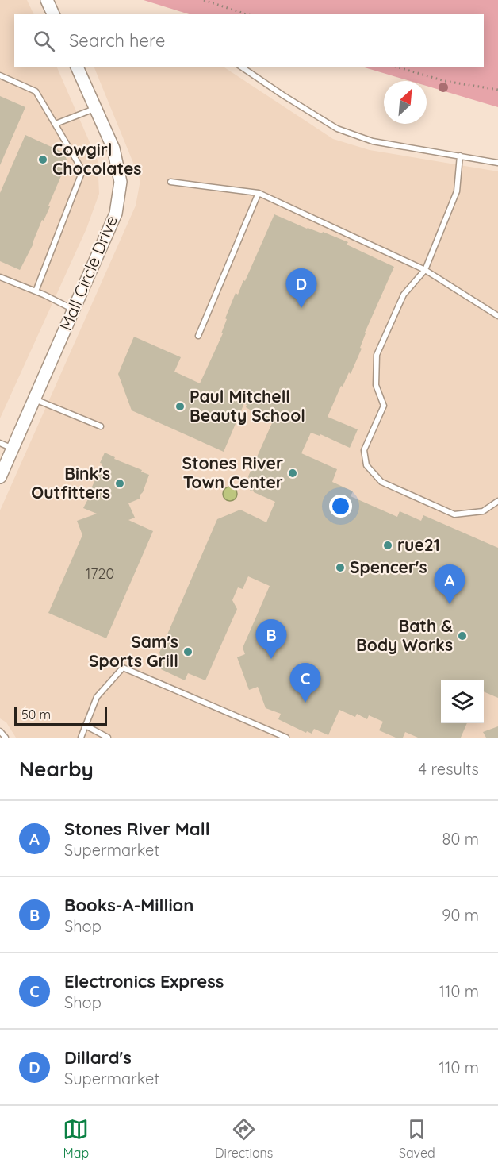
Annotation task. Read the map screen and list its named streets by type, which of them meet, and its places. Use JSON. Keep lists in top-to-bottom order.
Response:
{
  "streets": {
    "street": ["Mall Circle Drive"]
  },
  "places": [
    "Cowgirl Chocolates",
    "Paul Mitchell Beauty School",
    "Stones River Town Center",
    "Bink's Outfitters",
    "rue21",
    "Spencer's",
    "Bath & Body Works",
    "Sam's Sports Grill"
  ],
  "house_numbers": ["1720"],
  "scale_bar": "50 m",
  "north": "top right",
  "page": {
    "search": "Search here",
    "pins": [
      "D",
      "A",
      "B",
      "C"
    ],
    "scale": "50 m",
    "heading": ["Nearby", "4 results"],
    "list": [
      {
        "mark": "A",
        "name": "Stones River Mall",
        "note": "Supermarket",
        "value": "80 m"
      },
      {
        "mark": "B",
        "name": "Books-A-Million",
        "note": "Shop",
        "value": "90 m"
      },
      {
        "mark": "C",
        "name": "Electronics Express",
        "note": "Shop",
        "value": "110 m"
      },
      {
        "mark": "D",
        "name": "Dillard's",
        "note": "Supermarket",
        "value": "110 m"
      }
    ],
    "nav": ["Map", "Directions", "Saved"]
  }
}
